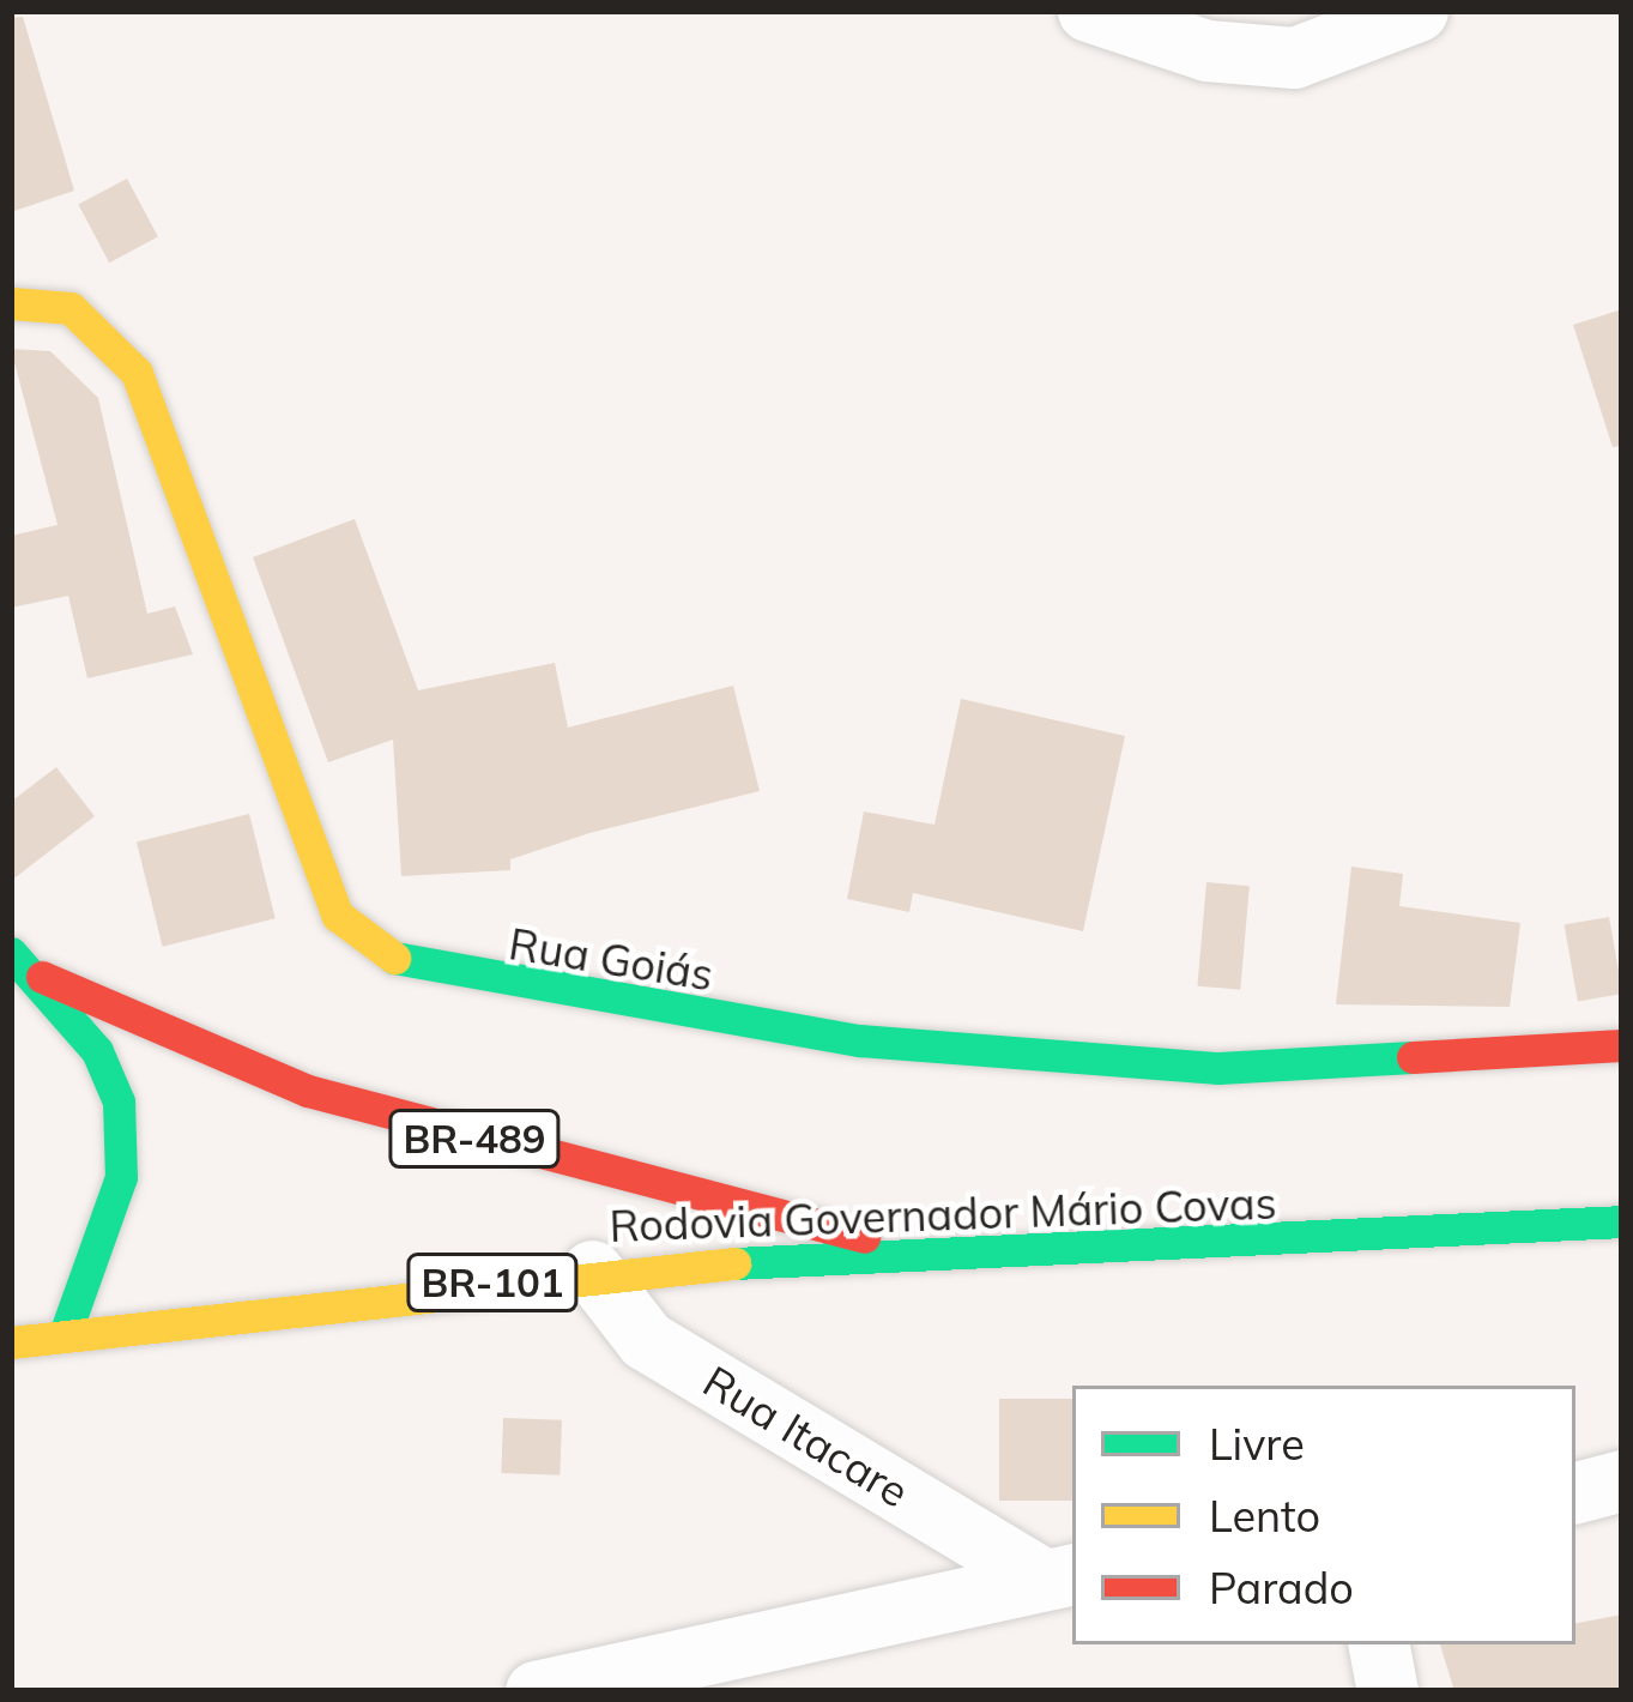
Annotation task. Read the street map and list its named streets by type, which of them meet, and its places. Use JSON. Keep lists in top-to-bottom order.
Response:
{
  "streets": {
    "main road": [
      "Rua Goiás",
      "BR-489",
      "Rodovia Governador Mário Covas",
      "BR-101"
    ],
    "street": ["Rua Itacare"]
  },
  "crossings": [
    ["BR-489", "Rodovia Governador Mário Covas"],
    ["Rodovia Governador Mário Covas", "Rua Itacare"]
  ],
  "legend": ["Livre", "Lento", "Parado"]
}
